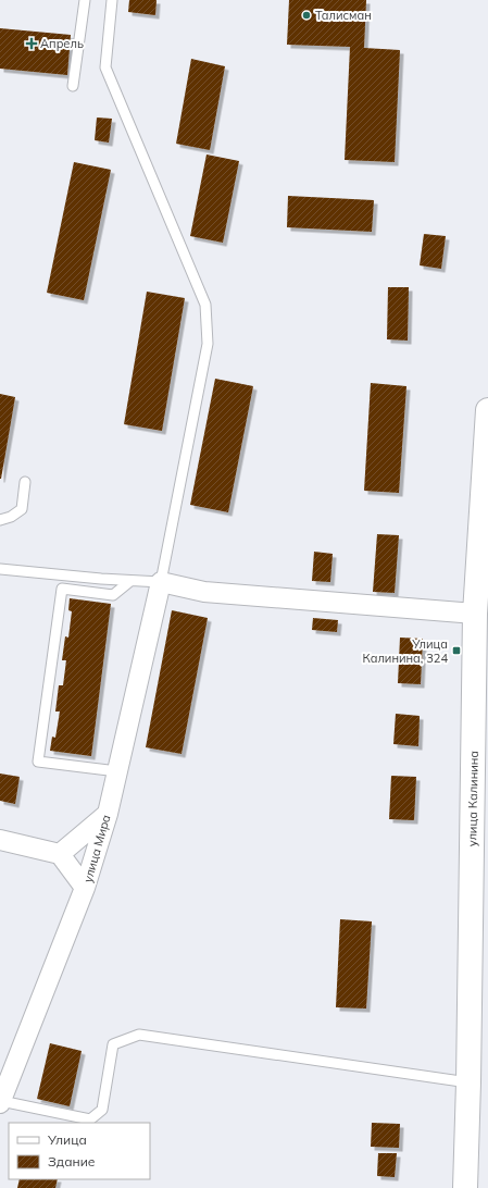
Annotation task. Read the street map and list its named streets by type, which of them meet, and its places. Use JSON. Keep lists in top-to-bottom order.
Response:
{
  "streets": {
    "street": ["улица Калинина", "улица Мира"]
  },
  "places": {
    "other": ["Талисман"],
    "health": ["Апрель"],
    "transit": ["Улица Калинина, 324"]
  },
  "legend": ["Улица", "Здание"]
}
